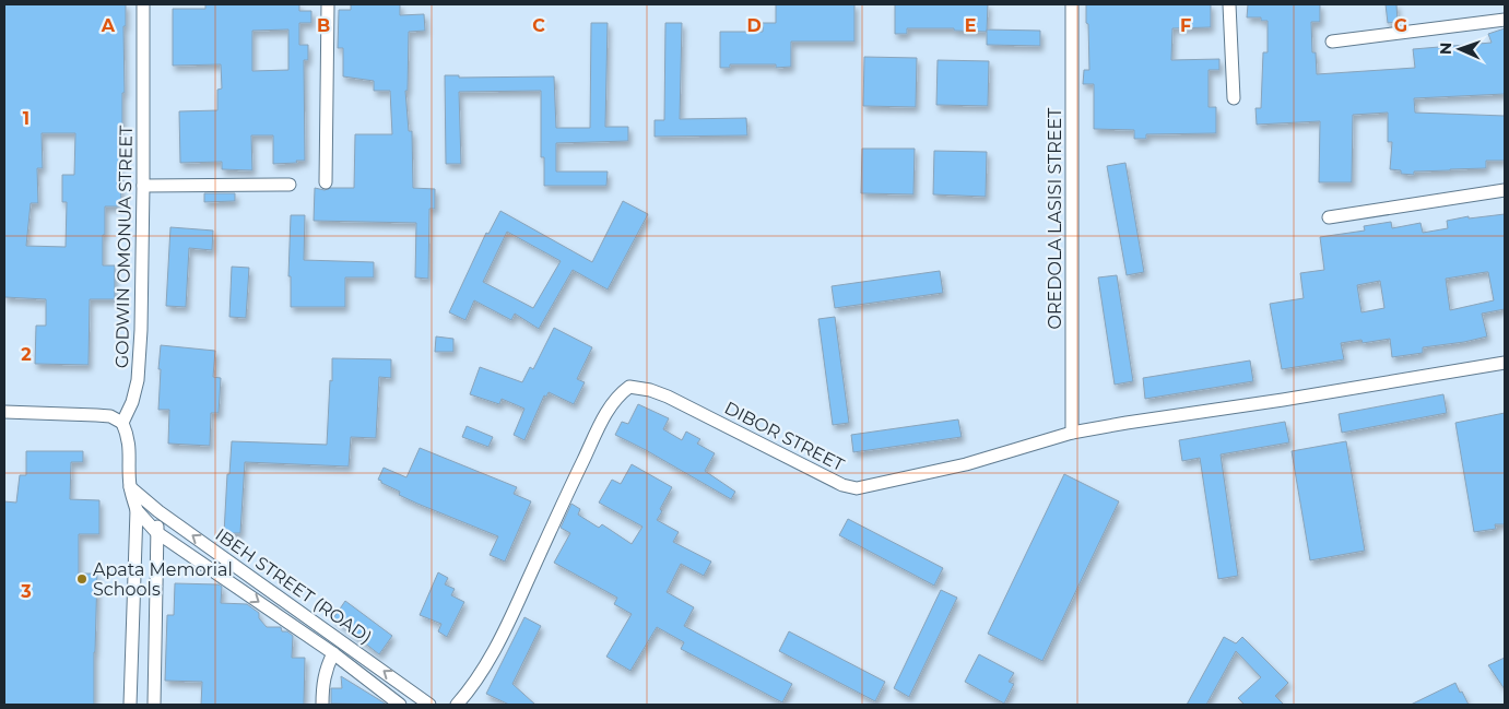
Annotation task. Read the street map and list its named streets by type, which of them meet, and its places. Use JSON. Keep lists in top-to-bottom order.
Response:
{
  "streets": {
    "street": [
      "OREDOLA LASISI STREET",
      "GODWIN OMONUA STREET",
      "DIBOR STREET",
      "IBEH STREET (ROAD)"
    ]
  },
  "crossings": [
    ["OREDOLA LASISI STREET", "DIBOR STREET"]
  ],
  "places": ["Apata Memorial Schools"],
  "north": "left",
  "grid": {
    "columns": [
      "A",
      "B",
      "C",
      "D",
      "E",
      "F",
      "G"
    ],
    "rows": ["1", "2", "3"]
  }
}
